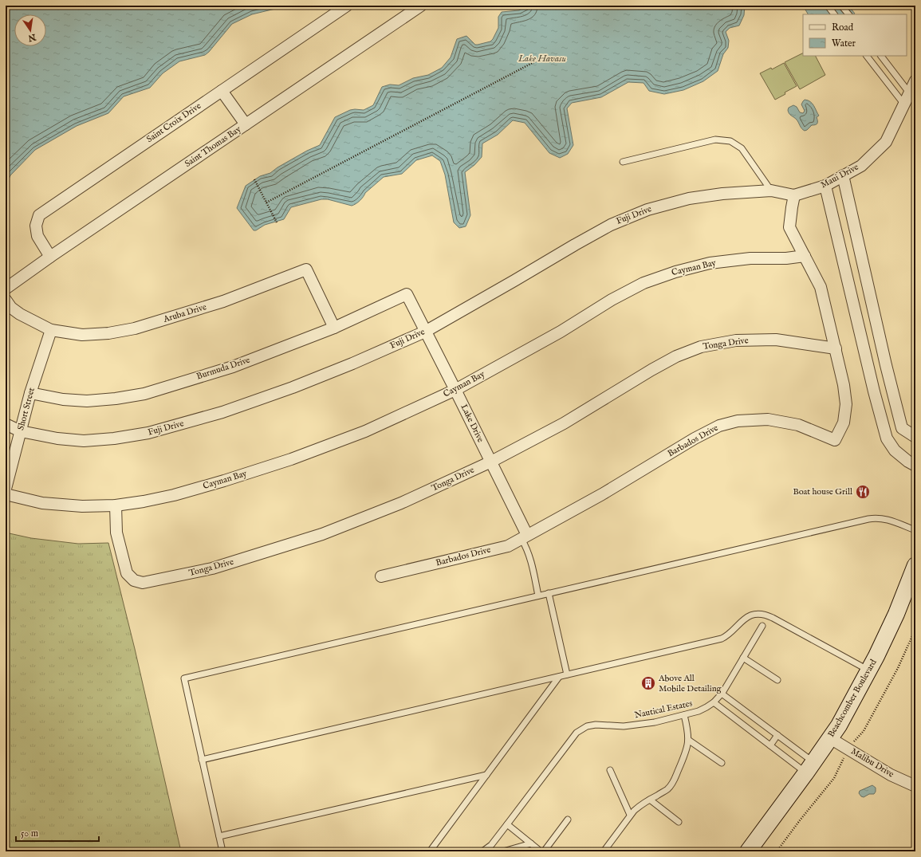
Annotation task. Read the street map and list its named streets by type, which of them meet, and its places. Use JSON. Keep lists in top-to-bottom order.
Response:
{
  "streets": {
    "street": [
      "Saint Croix Drive",
      "Saint Thomas Bay",
      "Maui Drive",
      "Fuji Drive",
      "Cayman Bay",
      "Aruba Drive",
      "Tonga Drive",
      "Burmuda Drive",
      "Short Street",
      "Lake Drive",
      "Barbados Drive",
      "Beachcomber Boulevard",
      "Malibu Drive"
    ],
    "lane": ["Nautical Estates"]
  },
  "crossings": [
    ["Saint Croix Drive", "Saint Thomas Bay"],
    ["Maui Drive", "Fuji Drive"],
    ["Maui Drive", "Barbados Drive"],
    ["Fuji Drive", "Short Street"],
    ["Fuji Drive", "Lake Drive"],
    ["Fuji Drive", "Barbados Drive"],
    ["Cayman Bay", "Tonga Drive"],
    ["Cayman Bay", "Lake Drive"],
    ["Cayman Bay", "Barbados Drive"],
    ["Aruba Drive", "Burmuda Drive"],
    ["Aruba Drive", "Short Street"],
    ["Tonga Drive", "Lake Drive"],
    ["Tonga Drive", "Barbados Drive"],
    ["Burmuda Drive", "Short Street"],
    ["Burmuda Drive", "Lake Drive"],
    ["Lake Drive", "Barbados Drive"],
    ["Beachcomber Boulevard", "Malibu Drive"]
  ],
  "water": ["Lake Havasu"],
  "places": {
    "restaurant": ["Boat house Grill"],
    "building": ["Above All Mobile Detailing"]
  },
  "legend": ["Road", "Water"],
  "scale_bar": "50 m",
  "north": "bottom"
}
